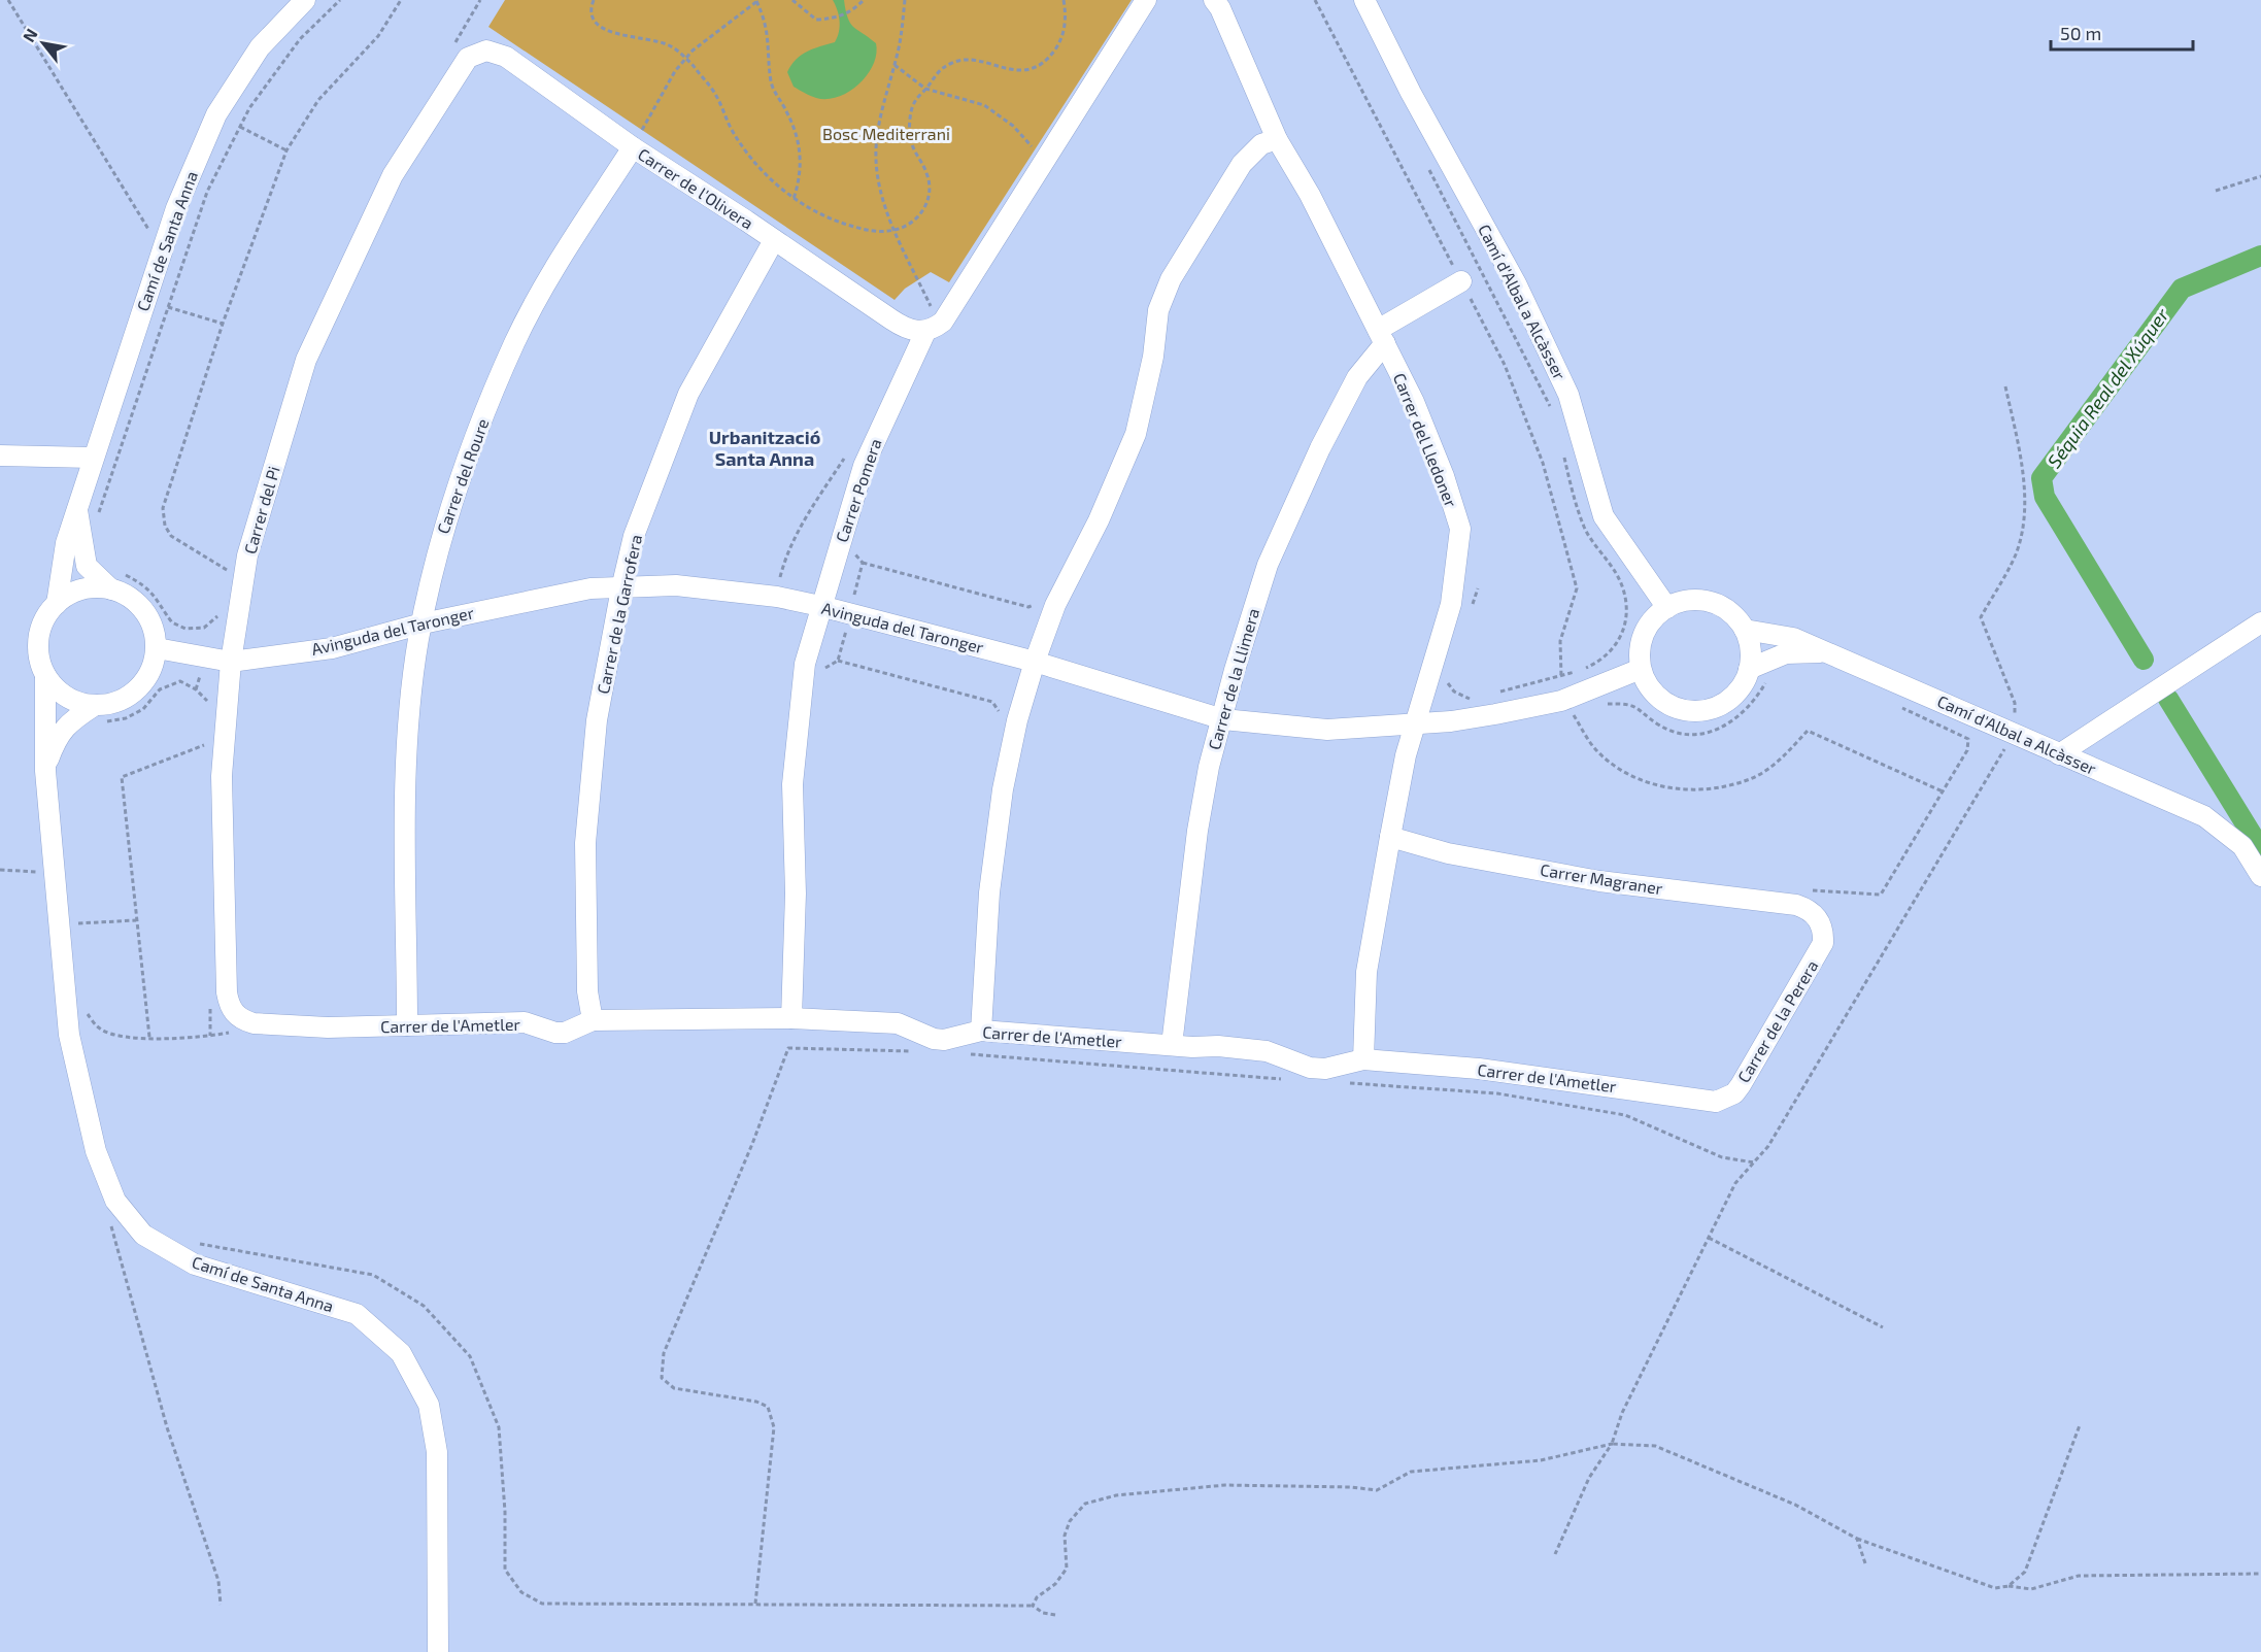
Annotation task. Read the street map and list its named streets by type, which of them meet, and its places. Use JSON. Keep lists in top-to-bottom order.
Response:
{
  "streets": {
    "street": [
      "Carrer de l'Olivera",
      "Camí de Santa Anna",
      "Camí d'Albal a Alcàsser",
      "Carrer del Lledoner",
      "Carrer del Roure",
      "Carrer Pomera",
      "Carrer del Pi",
      "Carrer de la Garrofera",
      "Avinguda del Taronger",
      "Carrer de la Llimera",
      "Carrer Magraner",
      "Carrer de la Perera",
      "Carrer de l'Ametler"
    ]
  },
  "crossings": [
    ["Carrer de l'Olivera", "Carrer del Roure"],
    ["Carrer de l'Olivera", "Carrer Pomera"],
    ["Carrer de l'Olivera", "Carrer del Pi"],
    ["Carrer de l'Olivera", "Carrer de la Garrofera"],
    ["Camí de Santa Anna", "Avinguda del Taronger"],
    ["Camí d'Albal a Alcàsser", "Avinguda del Taronger"],
    ["Carrer del Lledoner", "Avinguda del Taronger"],
    ["Carrer del Lledoner", "Carrer de la Llimera"],
    ["Carrer del Lledoner", "Carrer Magraner"],
    ["Carrer del Lledoner", "Carrer de l'Ametler"],
    ["Carrer del Roure", "Avinguda del Taronger"],
    ["Carrer del Roure", "Carrer de l'Ametler"],
    ["Carrer Pomera", "Avinguda del Taronger"],
    ["Carrer Pomera", "Carrer de l'Ametler"],
    ["Carrer del Pi", "Avinguda del Taronger"],
    ["Carrer del Pi", "Carrer de l'Ametler"],
    ["Carrer de la Garrofera", "Avinguda del Taronger"],
    ["Carrer de la Garrofera", "Carrer de l'Ametler"],
    ["Avinguda del Taronger", "Carrer de la Llimera"],
    ["Carrer de la Llimera", "Carrer de l'Ametler"],
    ["Carrer Magraner", "Carrer de la Perera"],
    ["Carrer de la Perera", "Carrer de l'Ametler"]
  ],
  "districts": ["Urbanització Santa Anna"],
  "water": ["Séquia Real del Xúquer"],
  "parks": ["Bosc Mediterrani"],
  "scale_bar": "50 m",
  "north": "top left"
}
